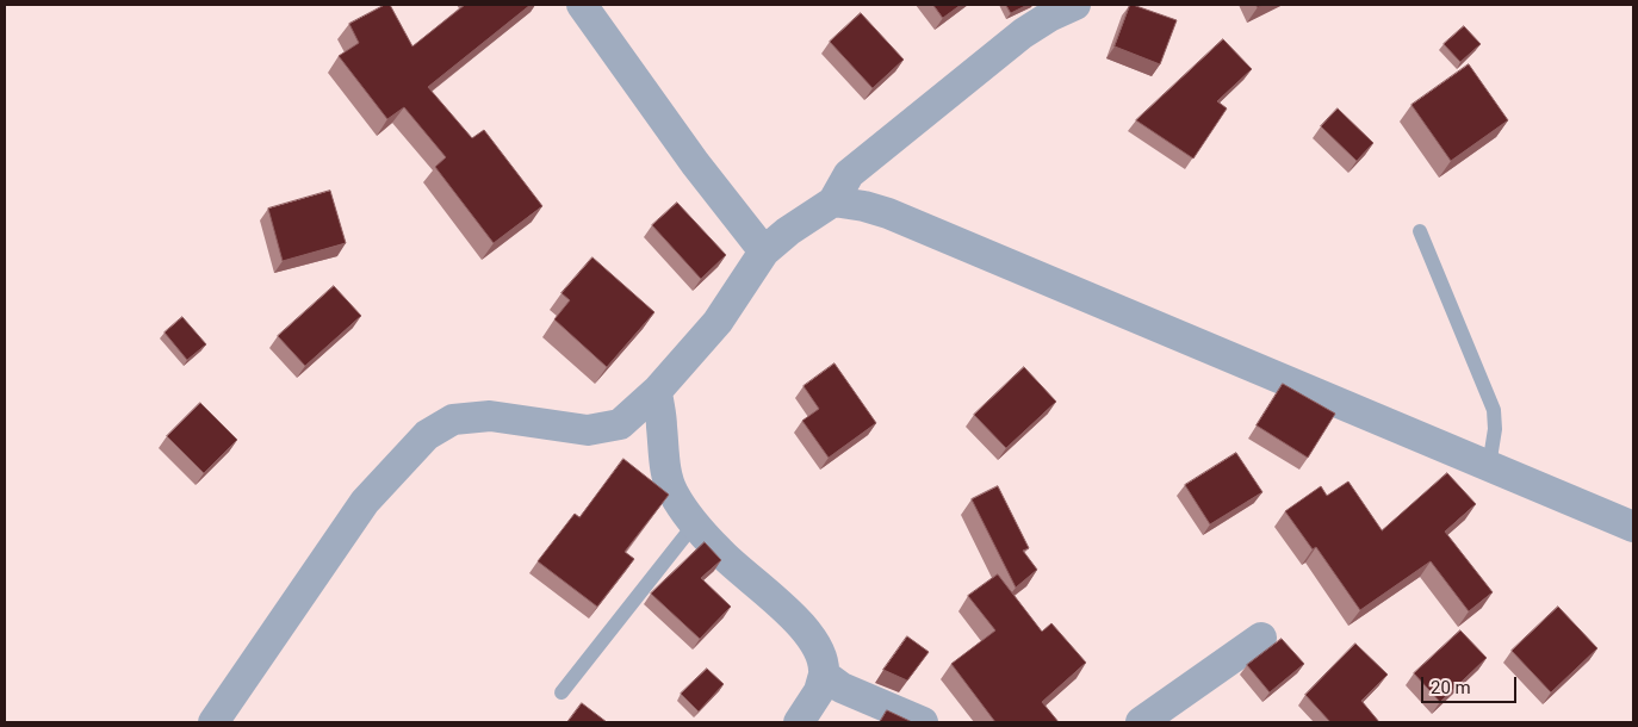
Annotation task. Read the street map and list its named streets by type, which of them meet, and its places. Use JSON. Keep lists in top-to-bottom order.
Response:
{
  "scale_bar": "20 m"
}
